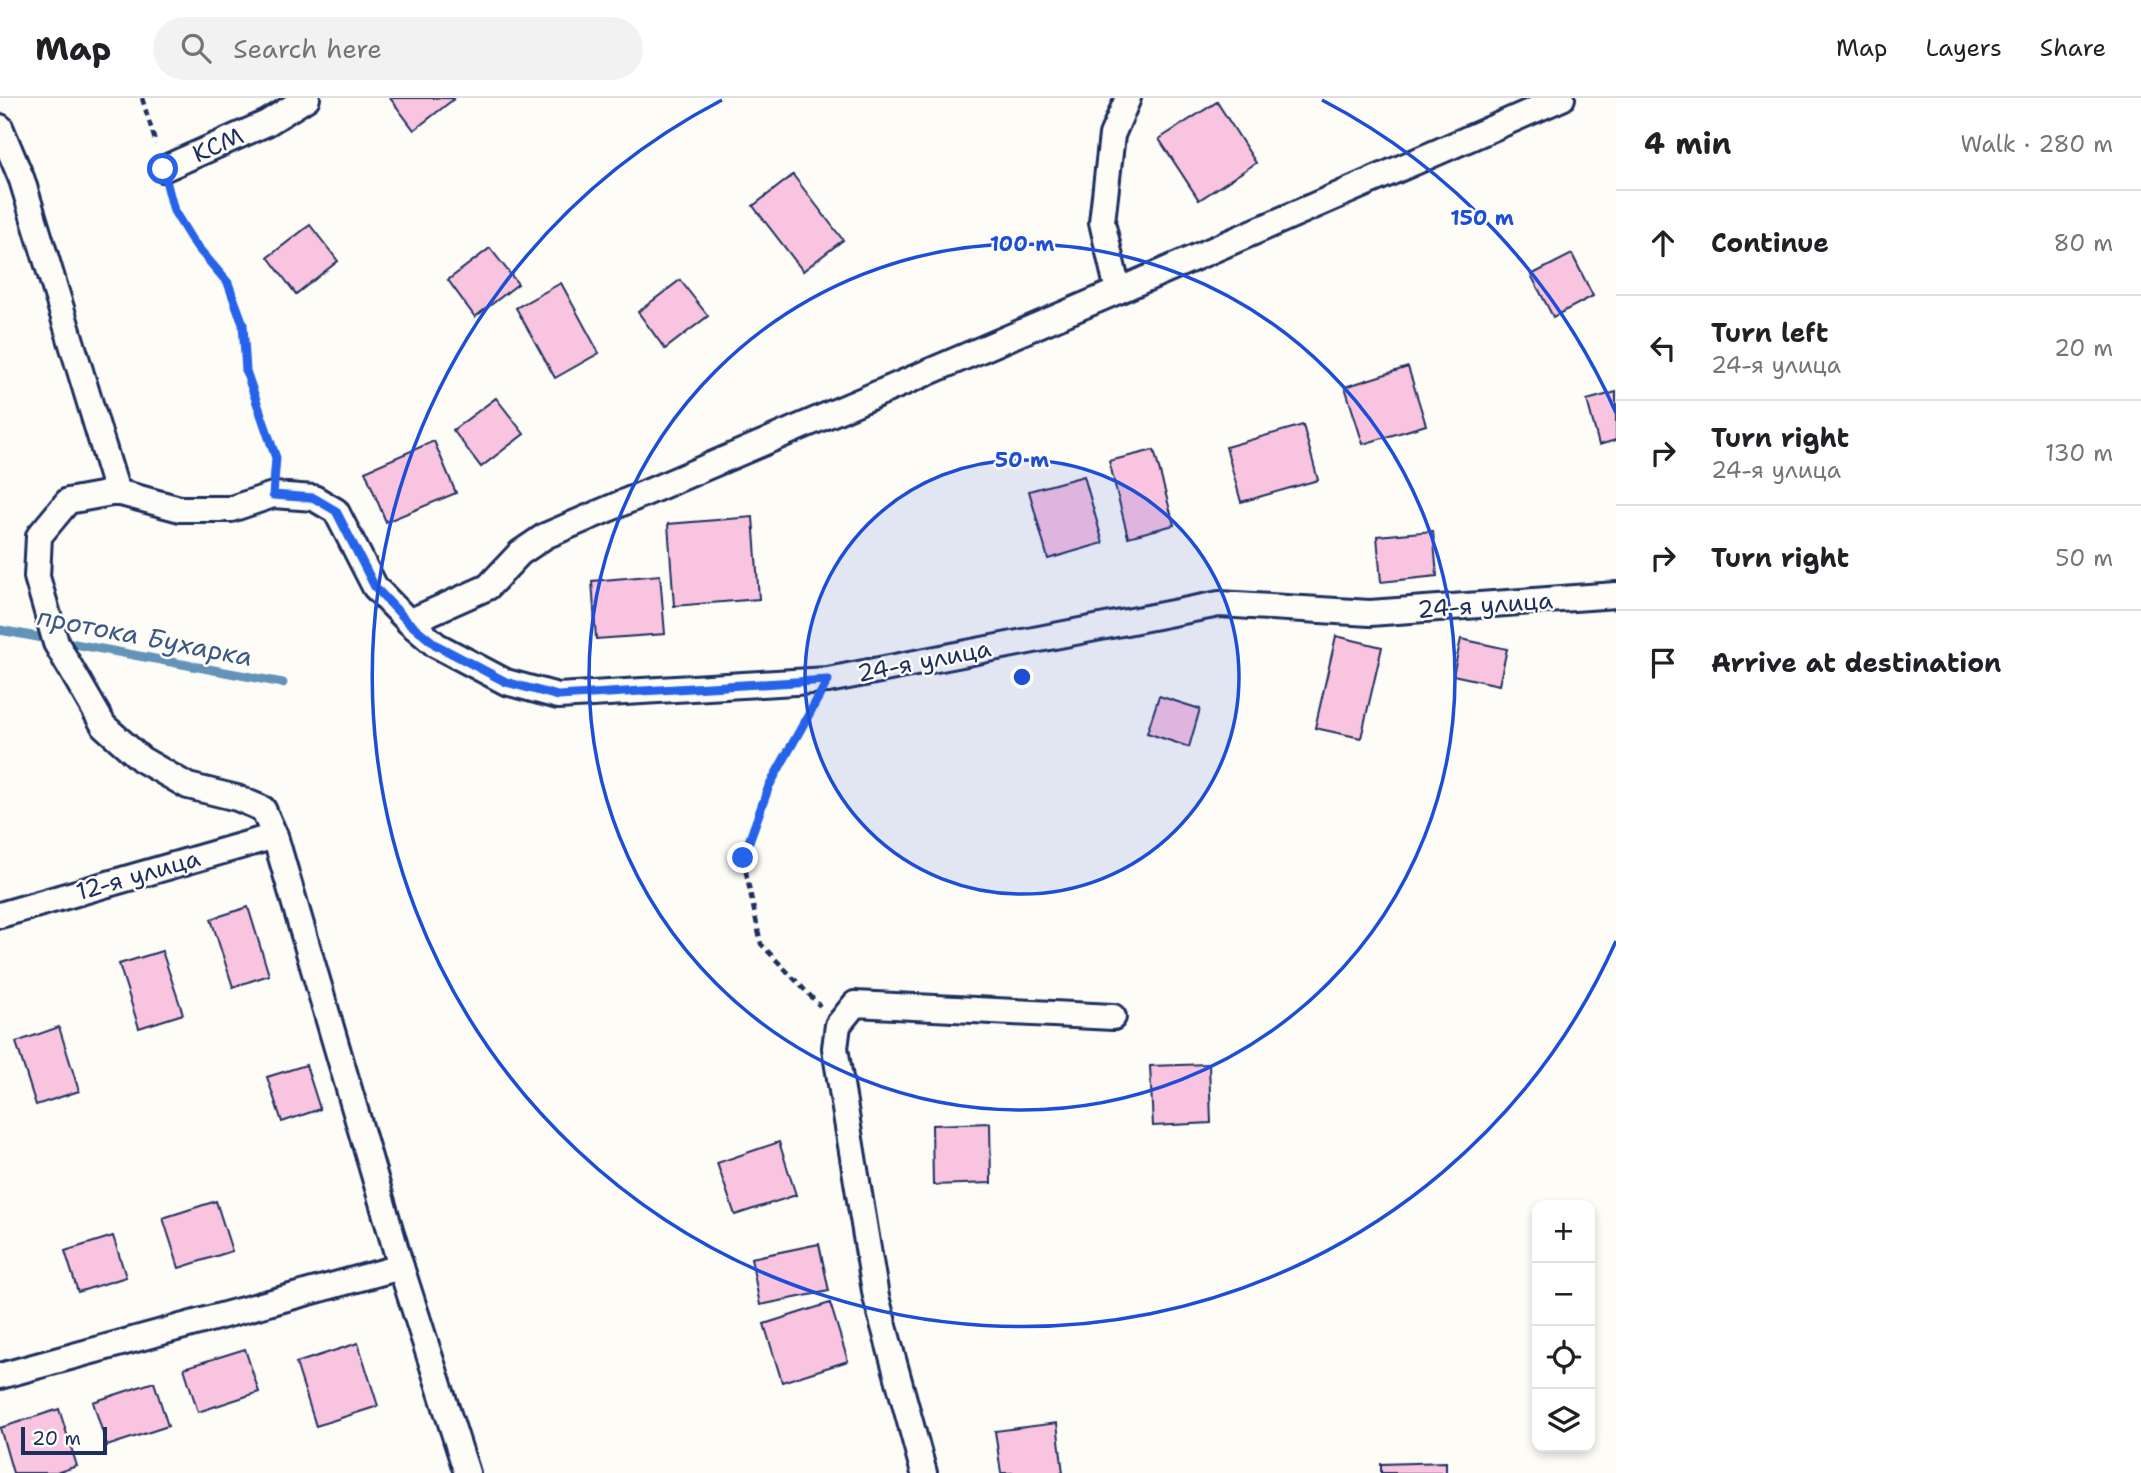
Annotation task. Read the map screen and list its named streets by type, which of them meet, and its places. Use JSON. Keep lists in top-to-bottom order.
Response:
{
  "streets": {
    "street": ["КСМ", "24-я улица", "12-я улица"]
  },
  "crossings": [
    ["24-я улица", "12-я улица"]
  ],
  "water": ["протока Бухарка"],
  "scale_bar": "20 m",
  "page": {
    "header": "Map",
    "search": "Search here",
    "nav": ["Map", "Layers", "Share"],
    "heading": ["4 min", "Walk · 280 m"],
    "list": [
      ["Continue", "80 m"],
      ["Turn left", "24-я улица", "20 m"],
      ["Turn right", "24-я улица", "130 m"],
      ["Turn right", "50 m"],
      "Arrive at destination"
    ],
    "map_buttons": ["+", "−"],
    "scale": "20 m"
  },
  "rings": ["150 m", "100 m", "50 m"]
}
